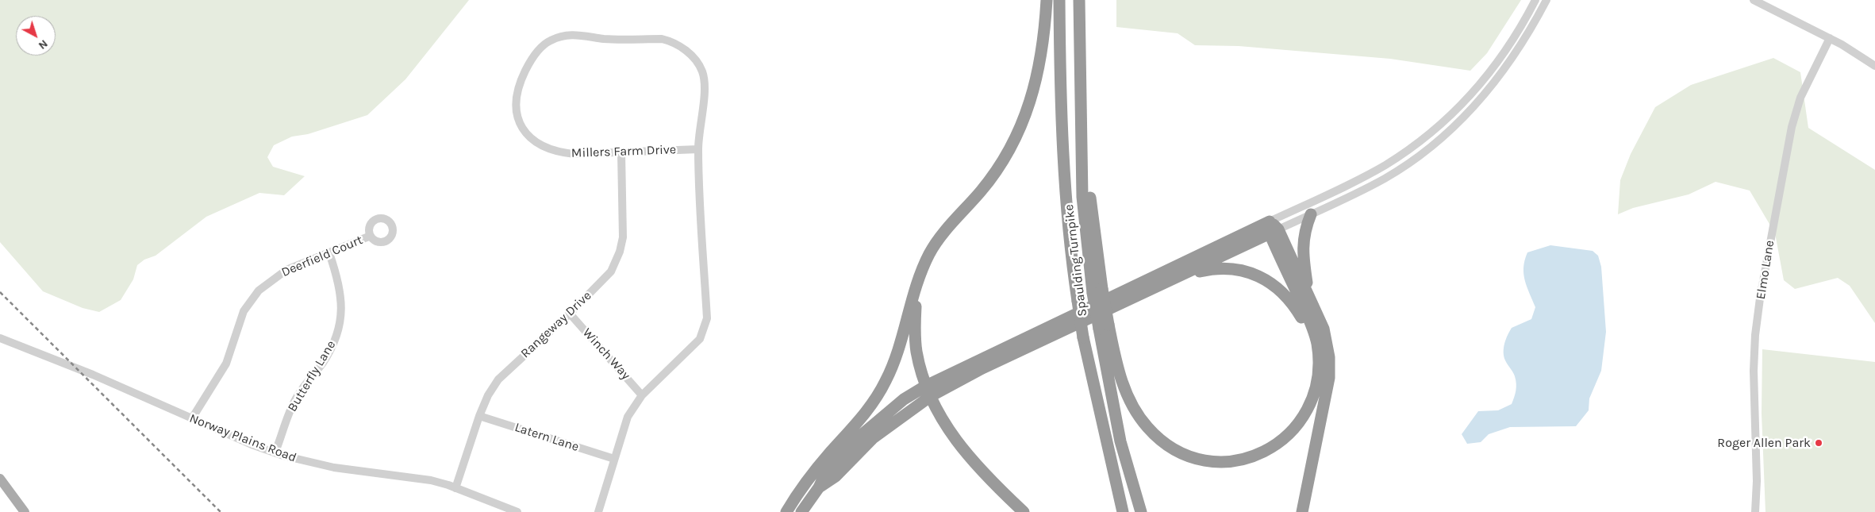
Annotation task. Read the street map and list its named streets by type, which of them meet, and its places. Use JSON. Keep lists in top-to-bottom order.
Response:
{
  "streets": {
    "highway": ["Spaulding Turnpike"],
    "street": [
      "Millers Farm Drive",
      "Deerfield Court",
      "Elmo Lane",
      "Rangeway Drive",
      "Winch Way",
      "Butterfly Lane",
      "Latern Lane",
      "Norway Plains Road"
    ]
  },
  "crossings": [
    ["Millers Farm Drive", "Rangeway Drive"],
    ["Millers Farm Drive", "Winch Way"],
    ["Millers Farm Drive", "Latern Lane"],
    ["Deerfield Court", "Butterfly Lane"],
    ["Deerfield Court", "Norway Plains Road"],
    ["Rangeway Drive", "Winch Way"],
    ["Rangeway Drive", "Latern Lane"],
    ["Rangeway Drive", "Norway Plains Road"],
    ["Butterfly Lane", "Norway Plains Road"]
  ],
  "places": ["Roger Allen Park"],
  "north": "bottom right"
}
